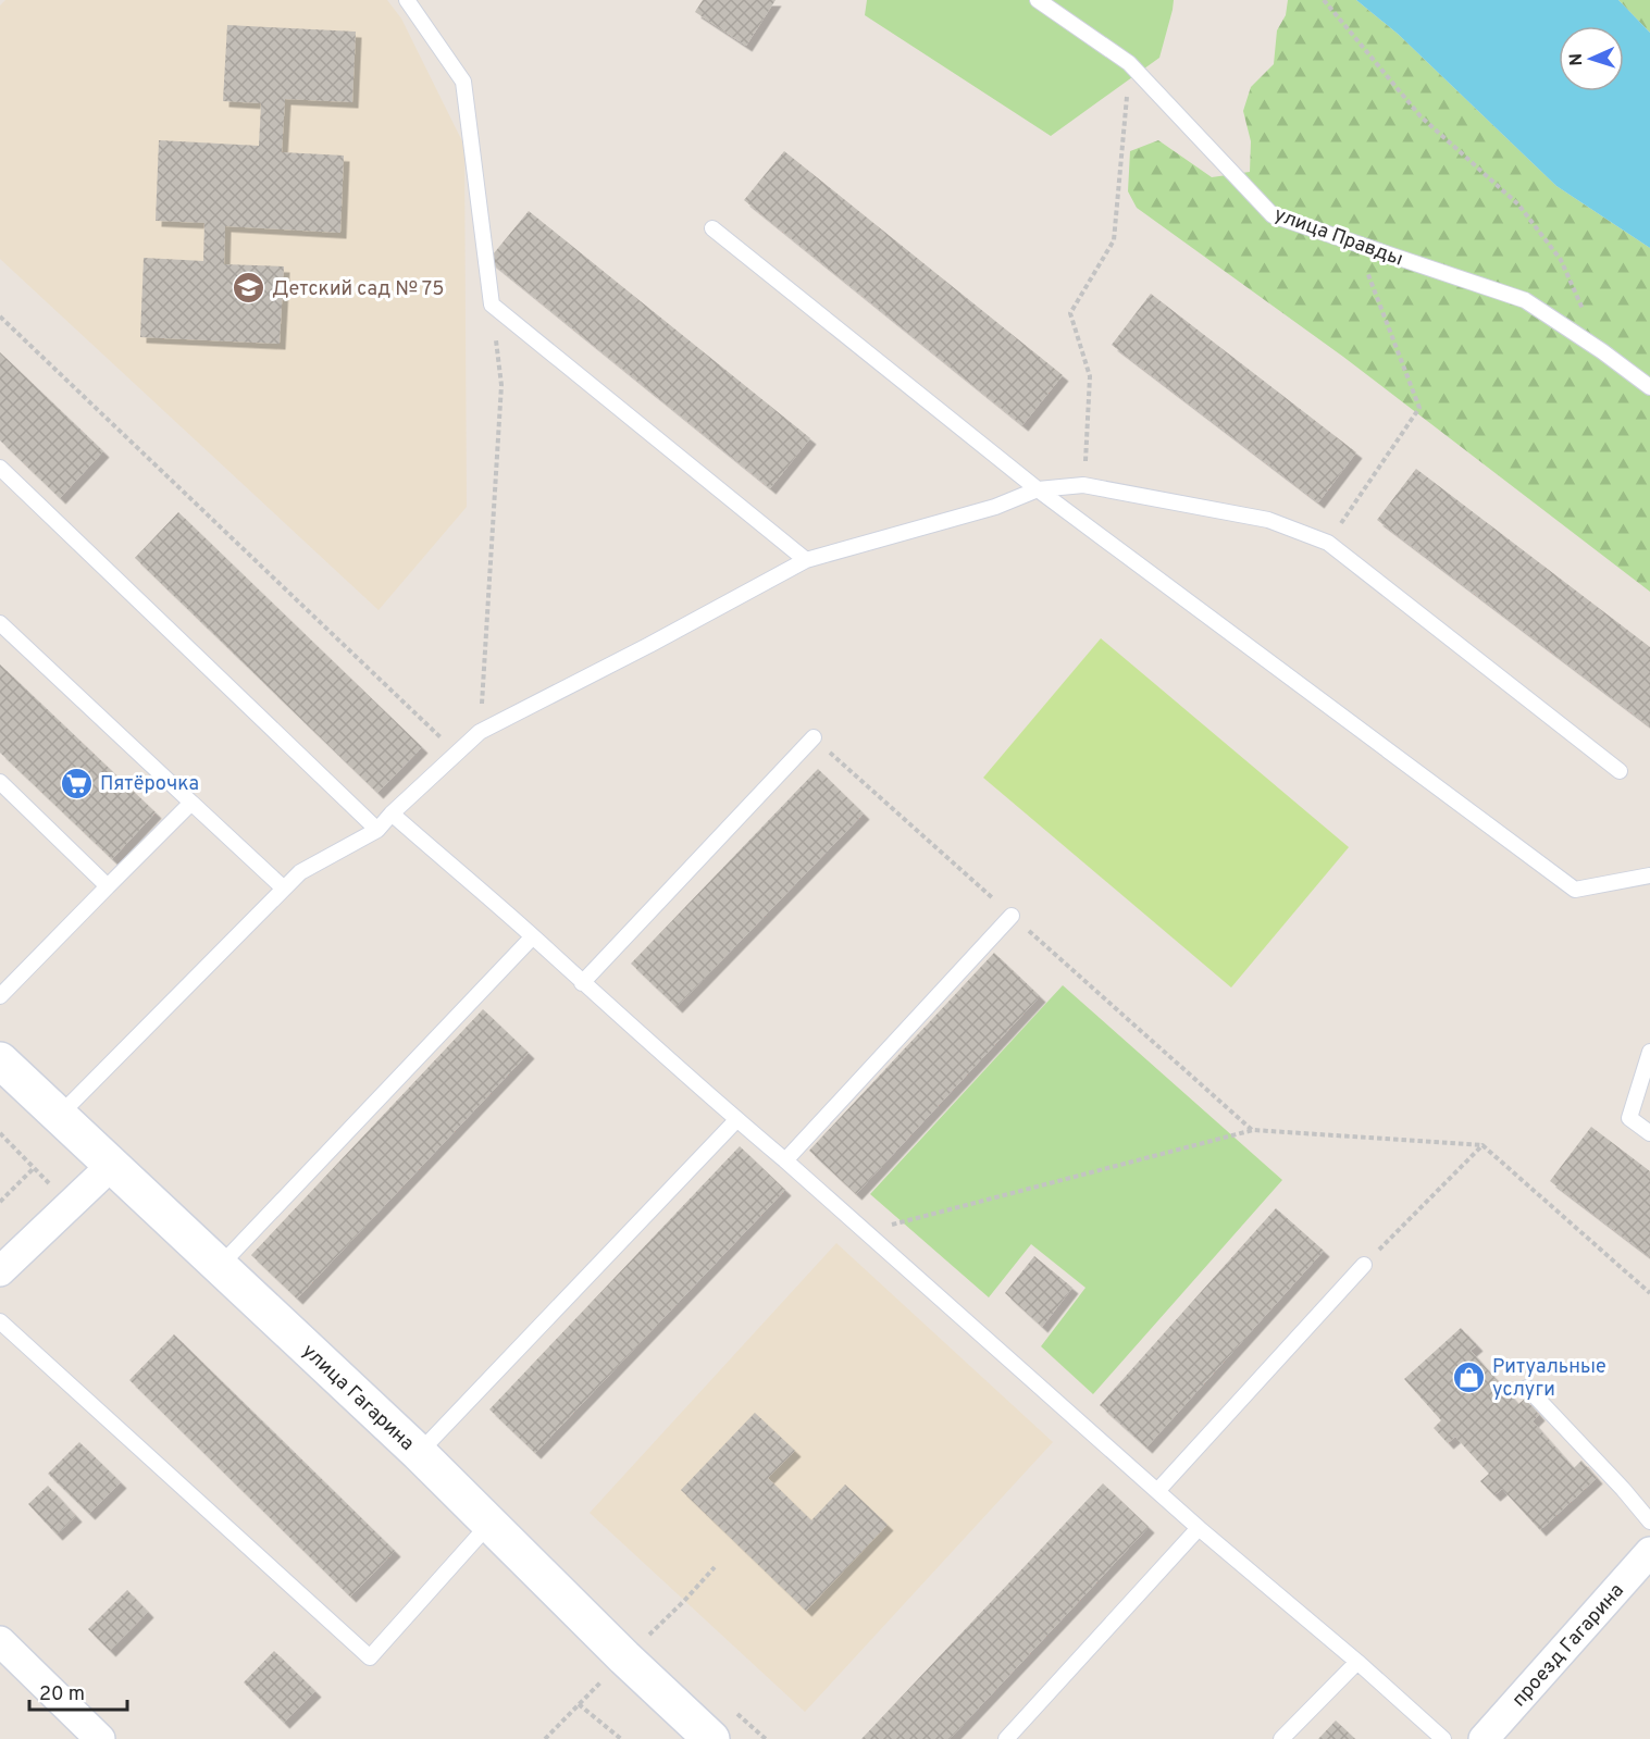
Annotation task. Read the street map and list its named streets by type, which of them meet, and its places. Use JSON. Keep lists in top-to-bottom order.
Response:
{
  "streets": {
    "main road": ["улица Гагарина"],
    "street": ["проезд Гагарина"],
    "lane": ["улица Правды"]
  },
  "places": {
    "school or university": ["Детский сад № 75"],
    "supermarket": ["Пятёрочка"],
    "shop": ["Ритуальные услуги"]
  },
  "scale_bar": "20 m",
  "north": "left"
}
